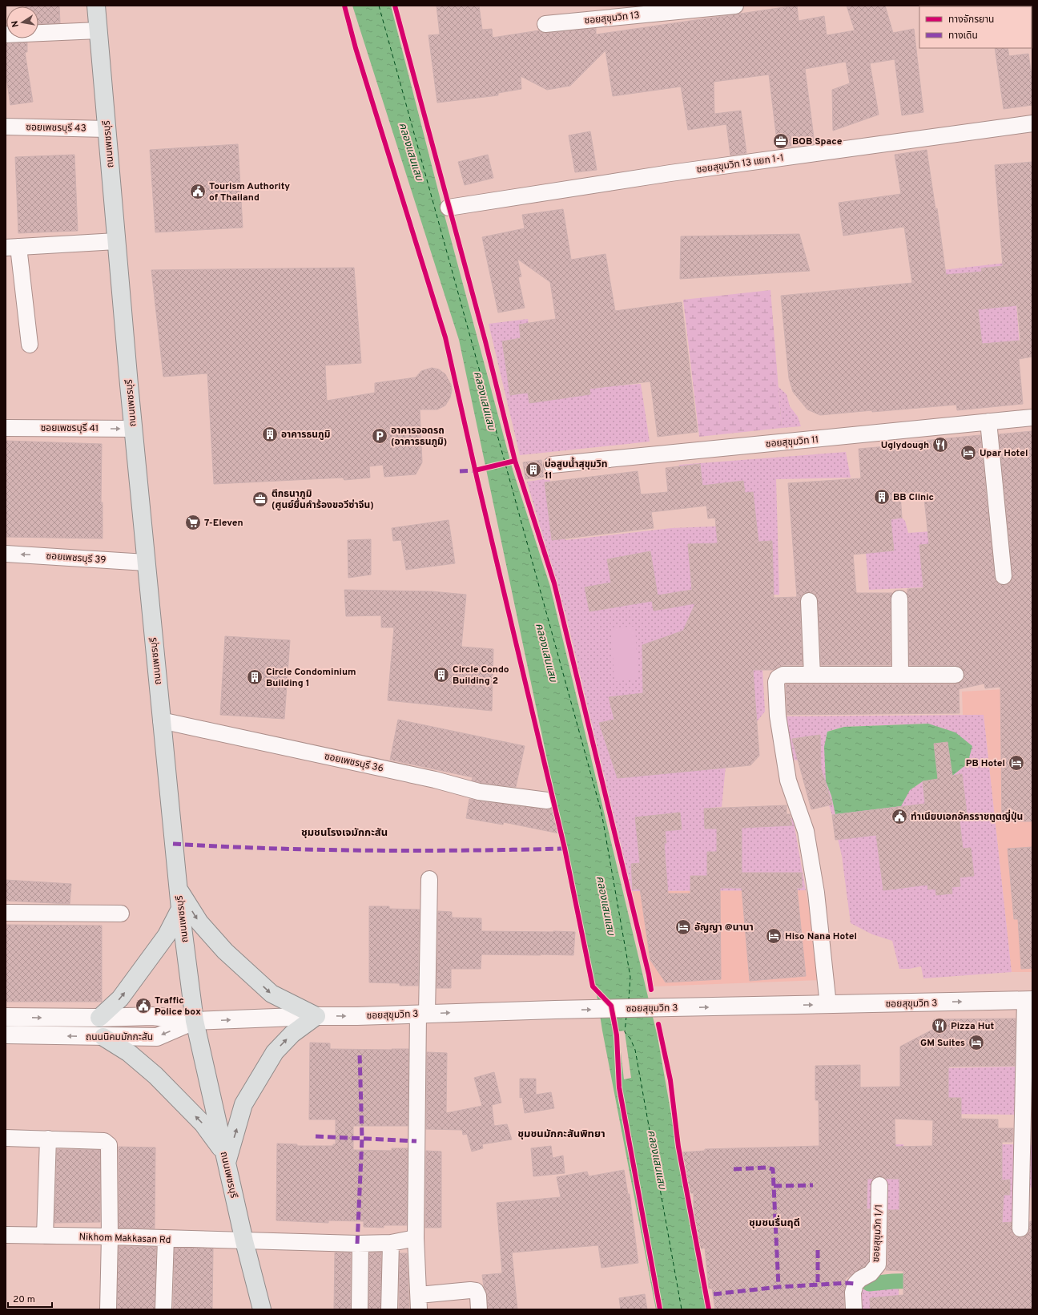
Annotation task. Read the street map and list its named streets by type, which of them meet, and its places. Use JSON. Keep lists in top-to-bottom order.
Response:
{
  "streets": {
    "main road": ["ถนนเพชรบุรี"],
    "street": [
      "ซอยสุขุมวิท 13",
      "ซอยเพชรบุรี 43",
      "ซอยสุขุมวิท 13 แยก 1-1",
      "ซอยเพชรบุรี 41",
      "ซอยสุขุมวิท 11",
      "ซอยเพชรบุรี 39",
      "ซอยเพชรบุรี 36",
      "ซอยสุขุมวิท 3",
      "ถนนนิคมมักกะสัน",
      "ซอยสุขุมวิท 1/1",
      "Nikhom Makkasan Rd"
    ]
  },
  "crossings": [
    ["ซอยเพชรบุรี 43", "ถนนเพชรบุรี"],
    ["ถนนเพชรบุรี", "ซอยเพชรบุรี 41"],
    ["ถนนเพชรบุรี", "ซอยเพชรบุรี 39"],
    ["ถนนเพชรบุรี", "ซอยเพชรบุรี 36"],
    ["ถนนเพชรบุรี", "ซอยสุขุมวิท 3"],
    ["ถนนเพชรบุรี", "ถนนนิคมมักกะสัน"],
    ["ถนนเพชรบุรี", "Nikhom Makkasan Rd"],
    ["ซอยสุขุมวิท 3", "ถนนนิคมมักกะสัน"]
  ],
  "one_way": ["ซอยเพชรบุรี 41", "ซอยเพชรบุรี 39", "ซอยสุขุมวิท 3"],
  "districts": ["ชุมชนโรงเจมักกะสัน", "ชุมชนมักกะสันพิทยา", "ชุมชนรื่นฤดี"],
  "water": ["คลองแสนแสบ"],
  "places": {
    "office": ["BOB Space", "ตึกธนาภูมิ (ศูนย์ยื่นคำร้องขอวีซ่าจีน)"],
    "public building": ["Tourism Authority of Thailand", "ทำเนียบเอกอัครราชทูตญี่ปุ่น", "Traffic Police box"],
    "building": [
      "อาคารธนภูมิ",
      "บ่อสูบน้ำสุขุมวิท 11",
      "BB Clinic",
      "Circle Condo Building 2",
      "Circle Condominium Building 1"
    ],
    "parking": ["อาคารจอดรถ (อาคารธนภูมิ)"],
    "restaurant": ["Uglydough", "Pizza Hut"],
    "hotel": [
      "Upar Hotel",
      "PB Hotel",
      "อัญญา @นานา",
      "Hiso Nana Hotel",
      "GM Suites"
    ],
    "supermarket": ["7-Eleven"]
  },
  "legend": ["ทางจักรยาน", "ทางเดิน"],
  "scale_bar": "20 m",
  "north": "left"
}
